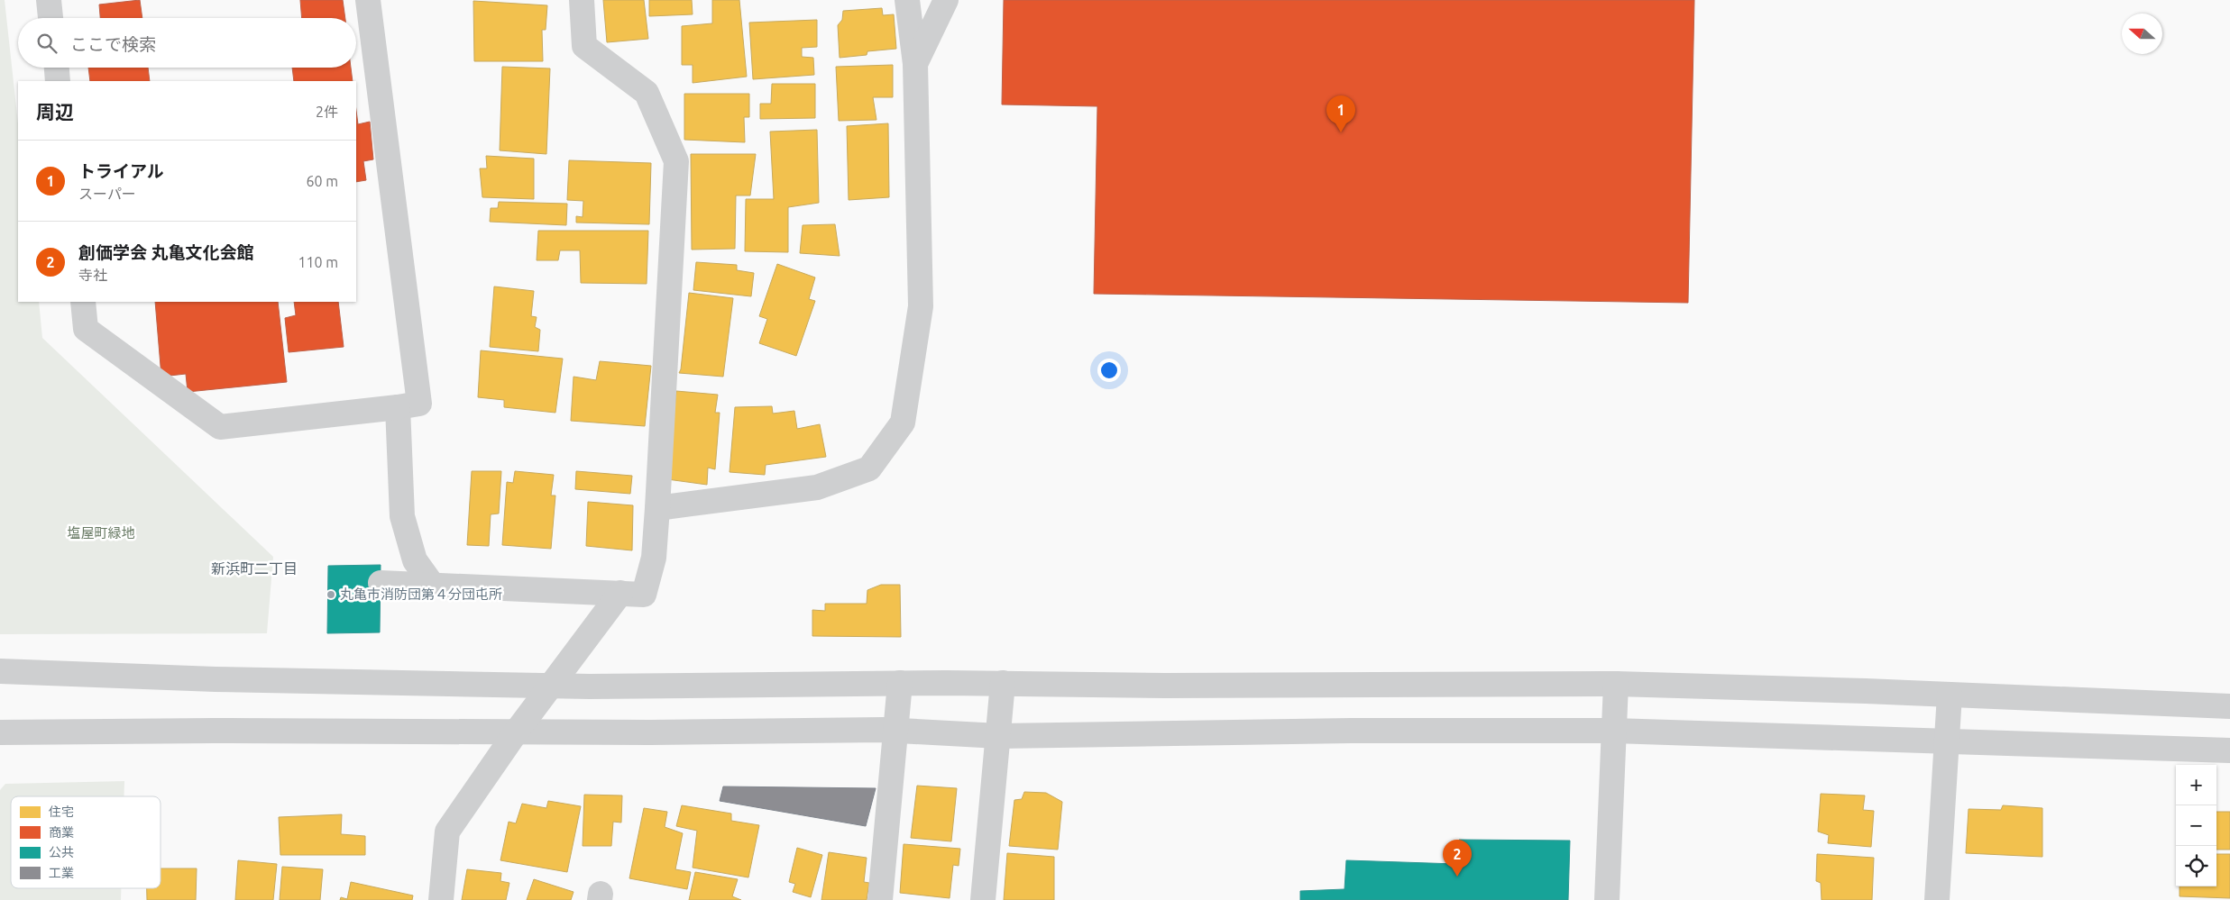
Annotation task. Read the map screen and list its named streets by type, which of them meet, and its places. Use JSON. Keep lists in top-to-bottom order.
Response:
{
  "districts": ["新浜町二丁目"],
  "parks": ["塩屋町緑地"],
  "places": ["丸亀市消防団第４分団屯所"],
  "legend": [
    "住宅",
    "商業",
    "公共",
    "工業"
  ],
  "north": "left",
  "page": {
    "search": "ここで検索",
    "heading": ["周辺", "2件"],
    "pins": ["1", "2"],
    "list": [
      {
        "mark": "1",
        "name": "トライアル",
        "note": "スーパー",
        "value": "60 m"
      },
      {
        "mark": "2",
        "name": "創価学会 丸亀文化会館",
        "note": "寺社",
        "value": "110 m"
      }
    ],
    "map_buttons": ["+", "−"]
  }
}
